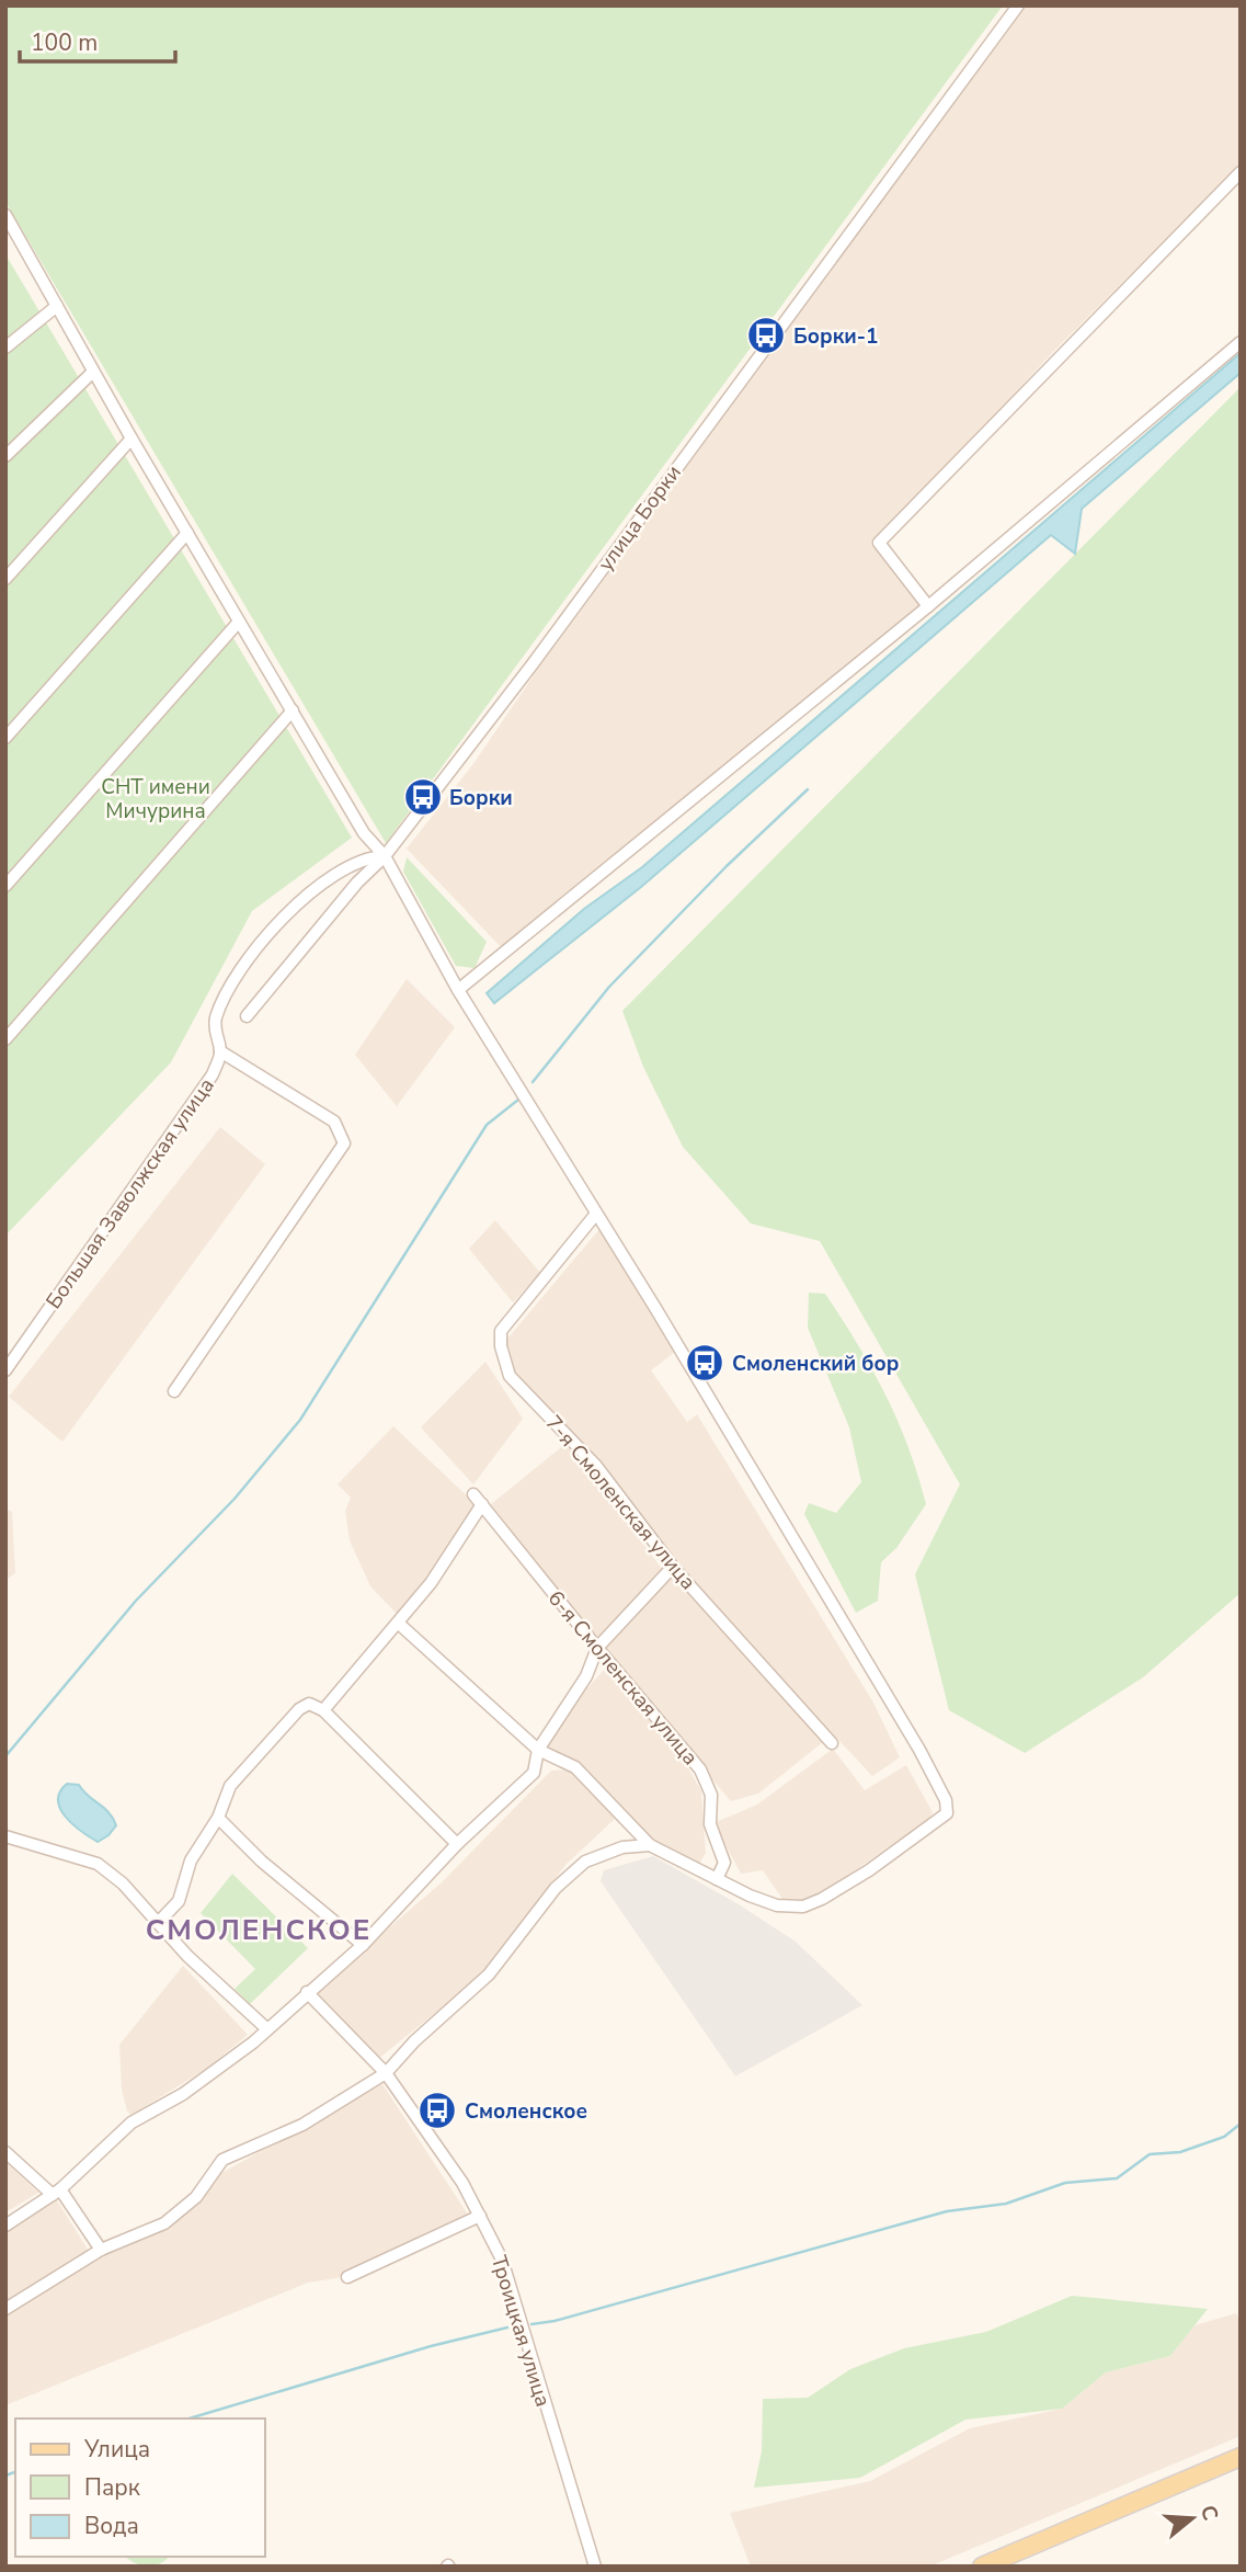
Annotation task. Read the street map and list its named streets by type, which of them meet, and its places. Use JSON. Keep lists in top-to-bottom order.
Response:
{
  "streets": {
    "street": [
      "улица Борки",
      "Большая Заволжская улица",
      "7-я Смоленская улица",
      "6-я Смоленская улица",
      "Троицкая улица"
    ]
  },
  "crossings": [
    ["улица Борки", "Большая Заволжская улица"]
  ],
  "districts": ["СМОЛЕНСКОЕ"],
  "parks": ["СНТ имени Мичурина"],
  "places": {
    "bus stop": [
      "Борки-1",
      "Борки",
      "Смоленский бор",
      "Смоленское"
    ]
  },
  "legend": ["Улица", "Парк", "Вода"],
  "scale_bar": "100 m",
  "north": "right"
}
